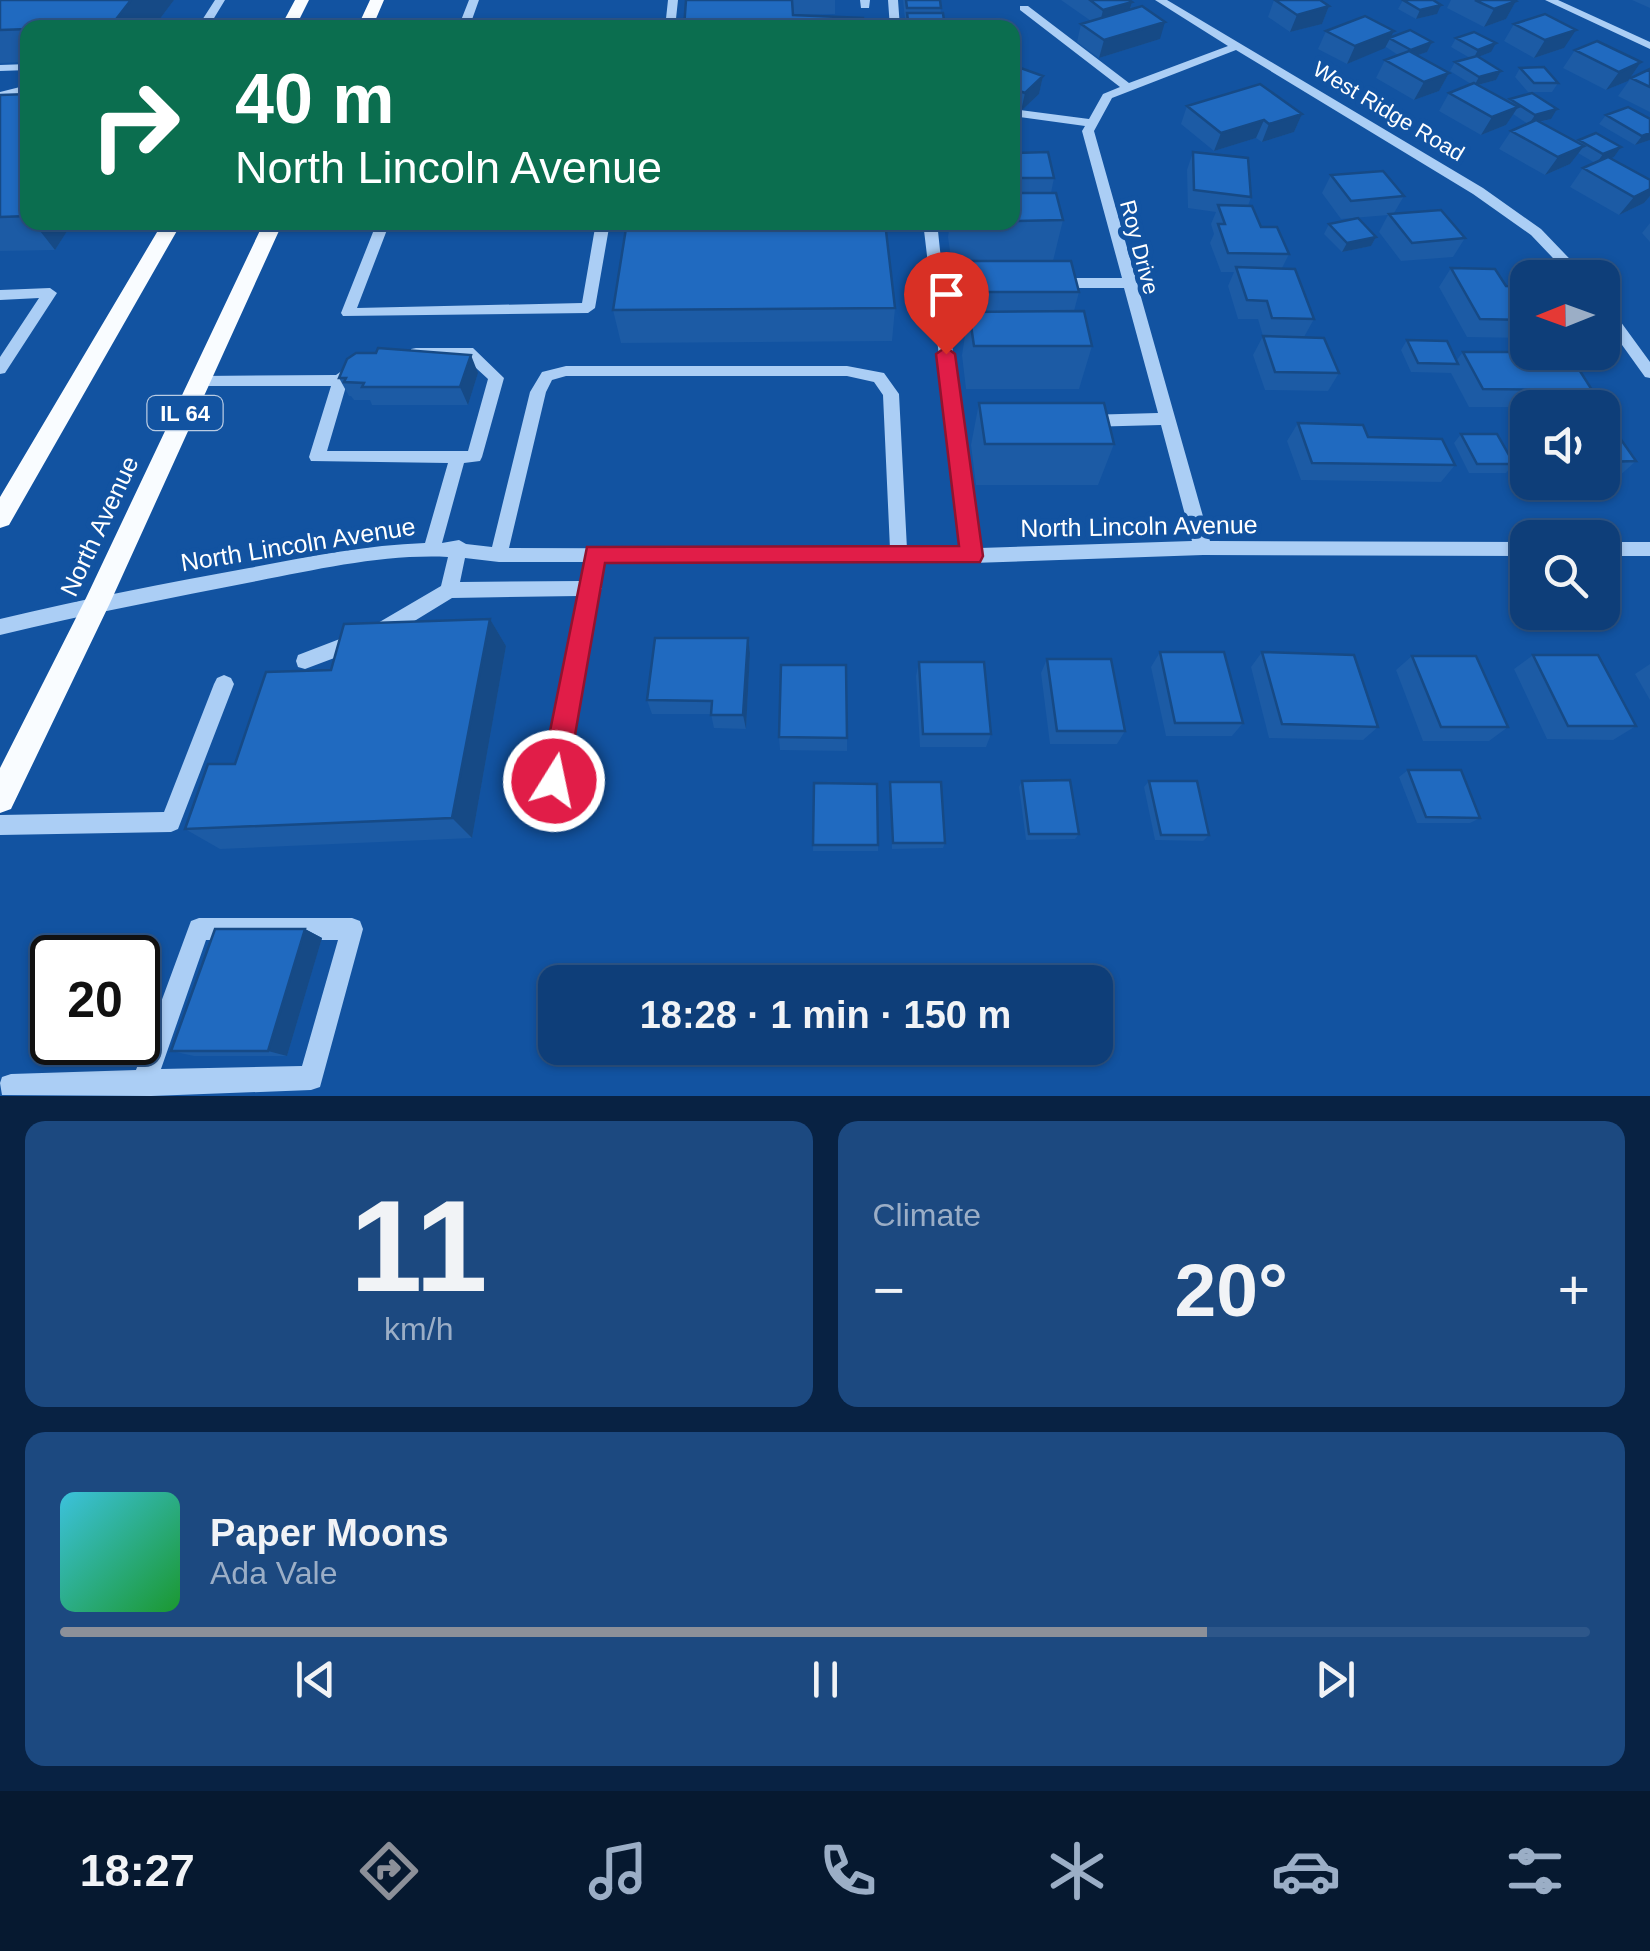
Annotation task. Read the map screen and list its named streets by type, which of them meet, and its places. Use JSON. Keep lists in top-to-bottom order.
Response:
{
  "streets": {
    "main road": ["IL 64", "North Avenue"],
    "street": ["West Ridge Road", "Roy Drive", "North Lincoln Avenue"]
  },
  "crossings": [
    ["Roy Drive", "North Lincoln Avenue"],
    ["North Avenue", "North Lincoln Avenue"]
  ],
  "north": "left",
  "page": {
    "turn": ["40 m", "North Lincoln Avenue"],
    "limit": "20",
    "trip": "18:28 · 1 min · 150 m",
    "tile": [
      ["11", "km/h"],
      "Climate"
    ],
    "heat": ["−", "20°", "+"],
    "song": ["Paper Moons", "Ada Vale"],
    "tabs": "18:27"
  }
}
